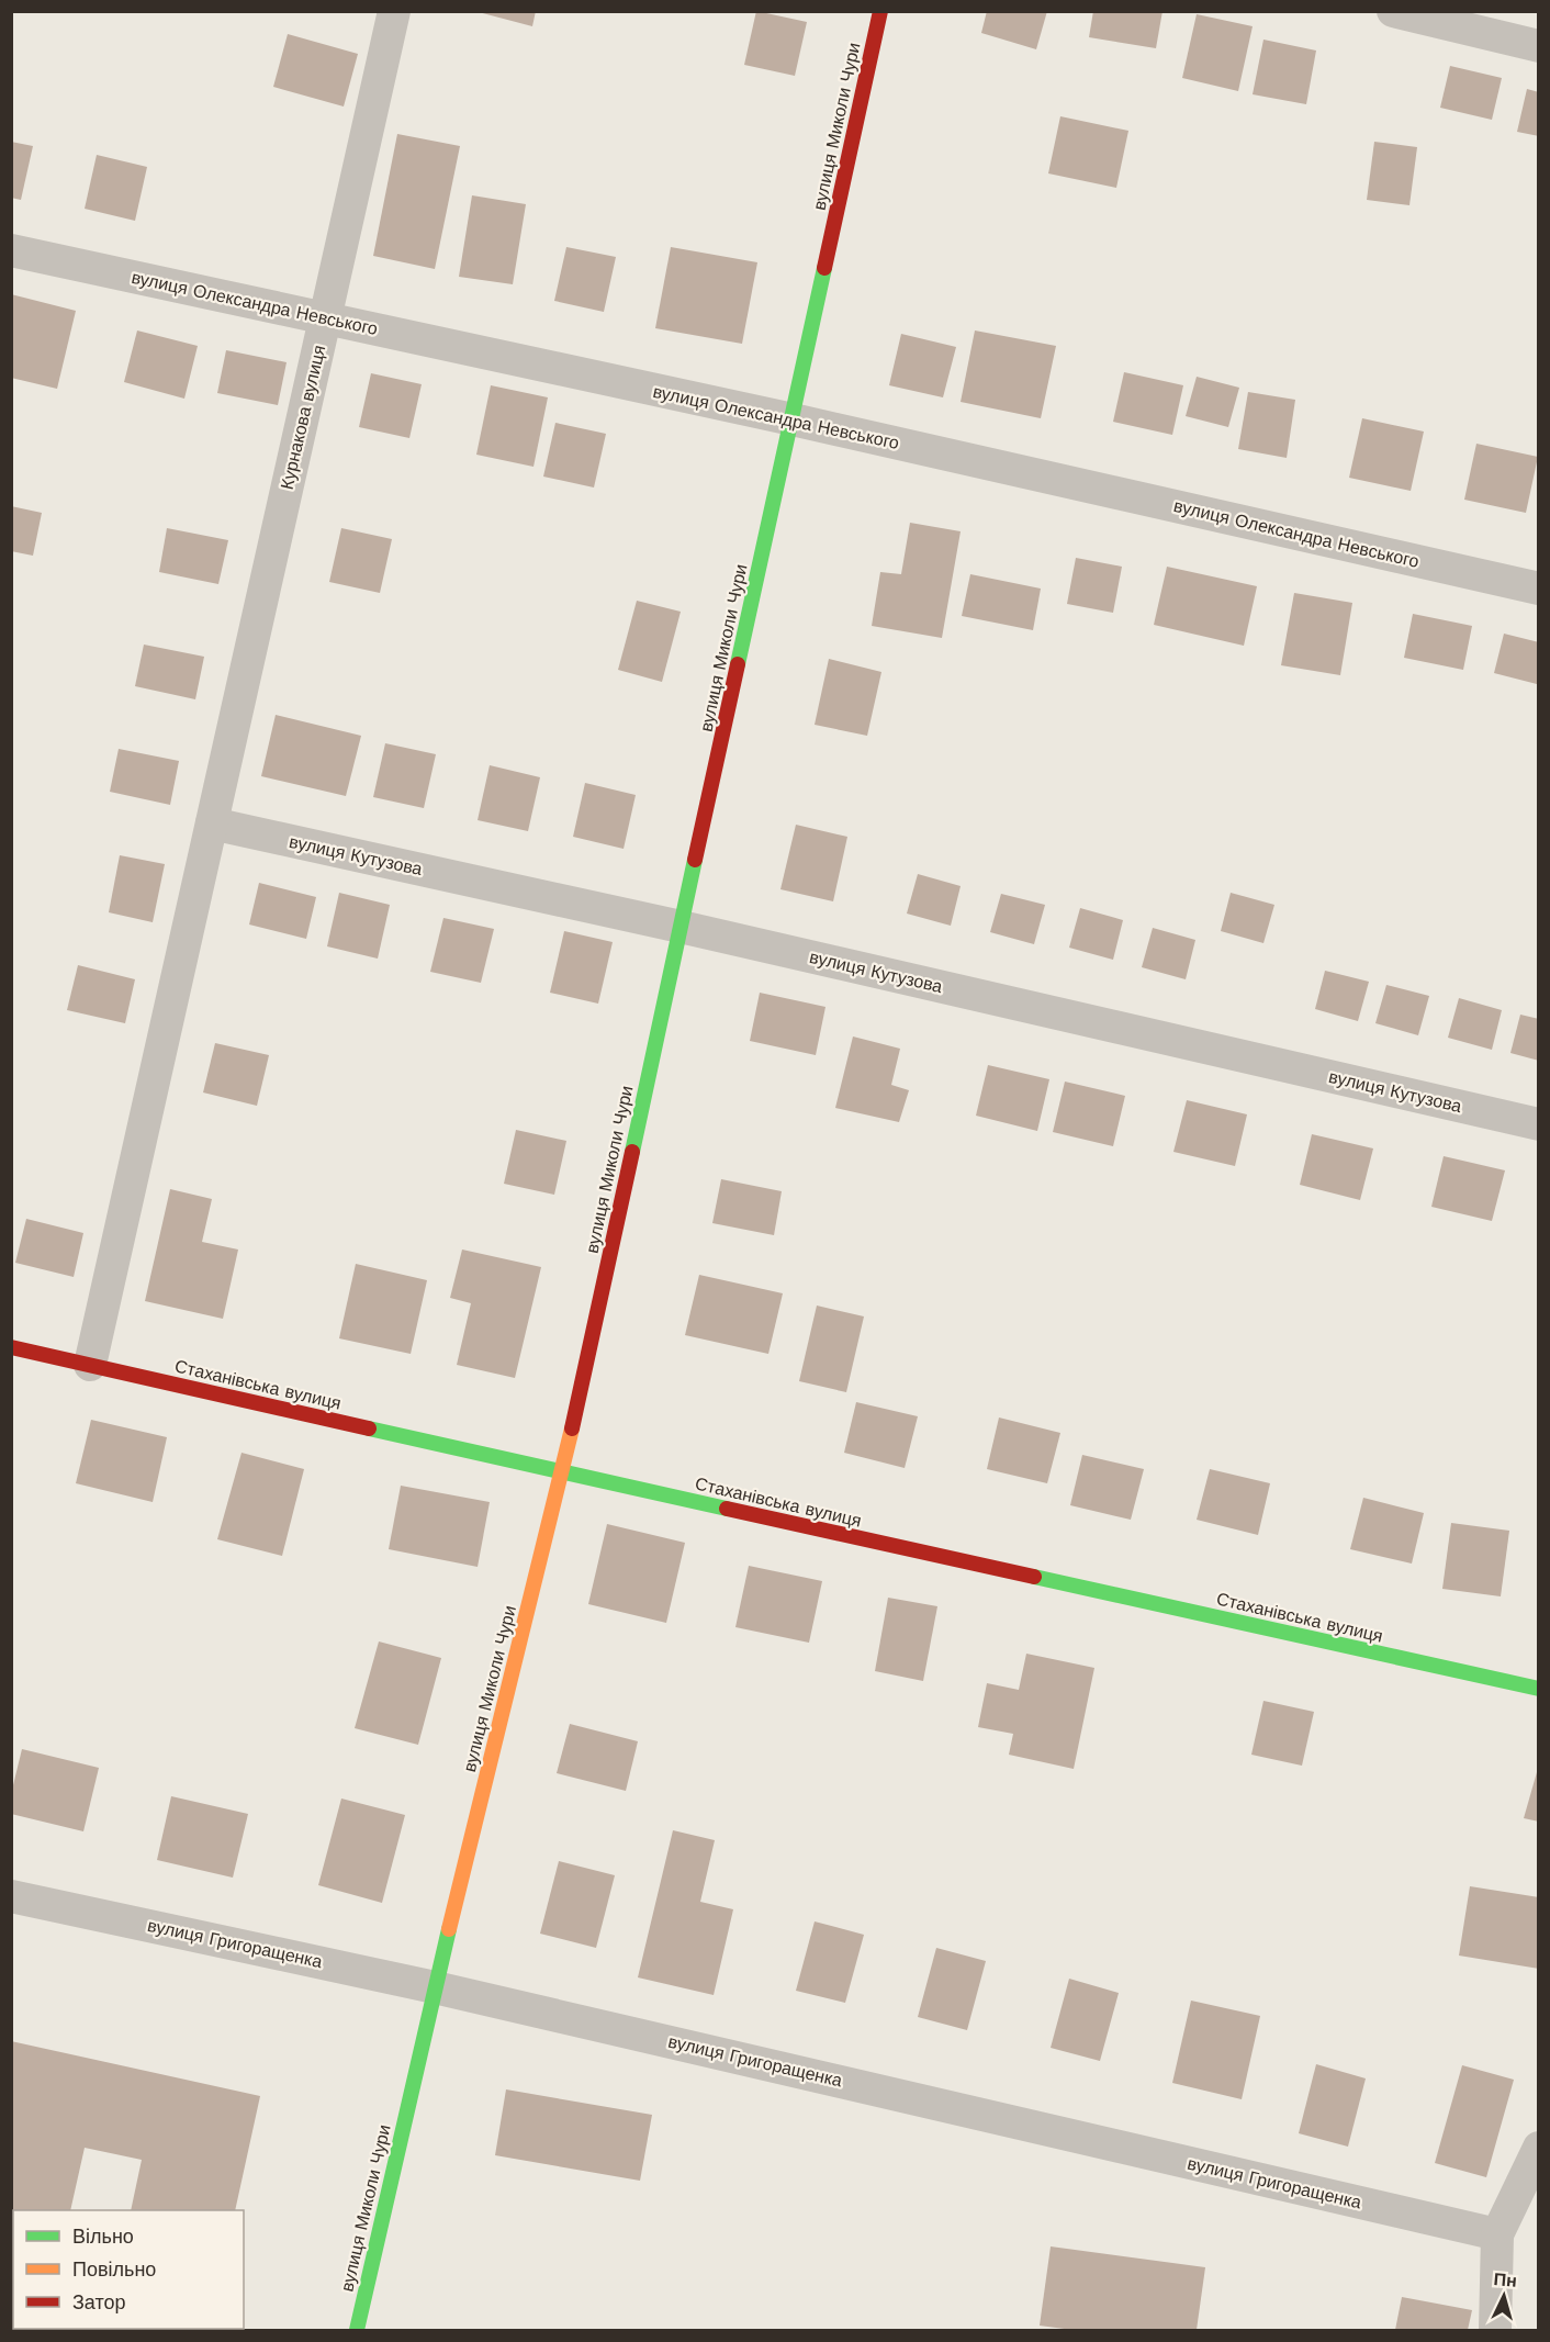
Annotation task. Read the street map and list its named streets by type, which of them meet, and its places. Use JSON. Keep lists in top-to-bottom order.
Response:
{
  "streets": {
    "street": [
      "вулиця Миколи Чури",
      "вулиця Олександра Невського",
      "Курнакова вулиця",
      "вулиця Кутузова",
      "Стаханівська вулиця",
      "вулиця Григоращенка"
    ]
  },
  "crossings": [
    ["вулиця Миколи Чури", "вулиця Олександра Невського"],
    ["вулиця Миколи Чури", "вулиця Кутузова"],
    ["вулиця Миколи Чури", "Стаханівська вулиця"],
    ["вулиця Миколи Чури", "вулиця Григоращенка"],
    ["вулиця Олександра Невського", "Курнакова вулиця"],
    ["Курнакова вулиця", "вулиця Кутузова"],
    ["Курнакова вулиця", "Стаханівська вулиця"]
  ],
  "legend": ["Вільно", "Повільно", "Затор"],
  "north": "top"
}
